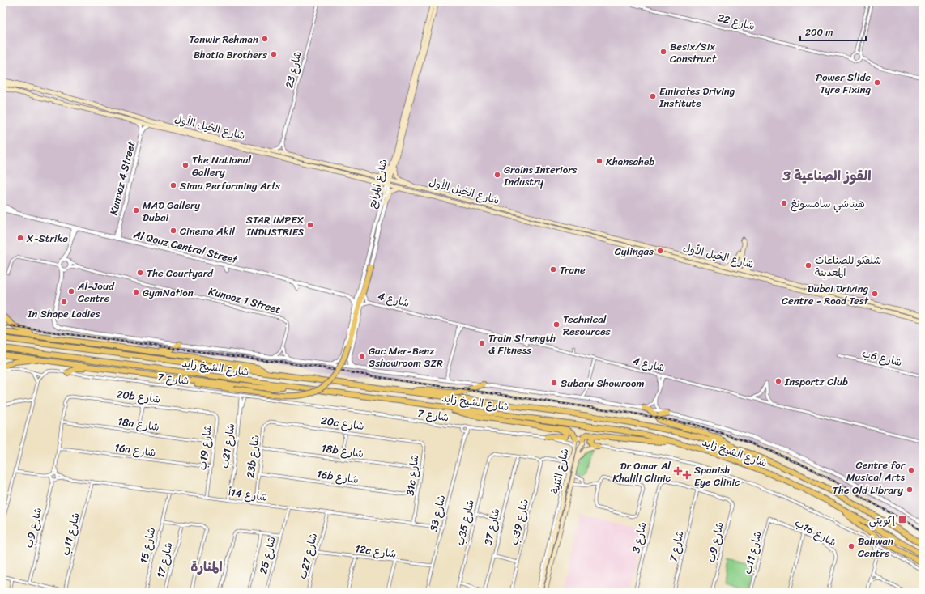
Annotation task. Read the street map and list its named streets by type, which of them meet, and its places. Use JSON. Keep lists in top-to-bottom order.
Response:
{
  "streets": {
    "highway": ["شارع الشيخ زايد"],
    "main road": ["شارع الخيل الأول", "شارع المرابع", "شارع الثنية"],
    "street": [
      "شارع 22",
      "شارع 23",
      "Kunooz 4 Street",
      "Al Qouz Central Street",
      "شارع 4",
      "Kunooz 1 Street",
      "شارع 6ب",
      "شارع 7",
      "20b شارع",
      "20c شارع",
      "18a شارع",
      "شارع 21ب",
      "شارع 19ب",
      "16a شارع",
      "18b شارع",
      "23b شارع",
      "31c شارع",
      "16b شارع",
      "شارع 14أ",
      "شارع 33",
      "شارع 39ب",
      "شارع 35ب",
      "شارع 37",
      "شارع 9ب",
      "شارع 16ب",
      "شارع 11ب",
      "شارع 3",
      "شارع 15",
      "12c شارع",
      "شارع 25",
      "شارع 27ب",
      "شارع 17"
    ]
  },
  "crossings": [
    ["شارع 23", "شارع الخيل الأول"],
    ["شارع الخيل الأول", "Kunooz 4 Street"],
    ["شارع الخيل الأول", "شارع المرابع"],
    ["Kunooz 4 Street", "Al Qouz Central Street"],
    ["شارع المرابع", "شارع 4"],
    ["شارع 7", "شارع 21ب"],
    ["شارع 7", "شارع 33"],
    ["شارع 7", "شارع 9ب"],
    ["شارع 7", "شارع 3"],
    ["20b شارع", "18a شارع"],
    ["20b شارع", "شارع 19ب"],
    ["20c شارع", "23b شارع"],
    ["20c شارع", "31c شارع"],
    ["18a شارع", "شارع 19ب"],
    ["شارع 21ب", "شارع 14أ"],
    ["شارع 19ب", "16a شارع"],
    ["شارع 19ب", "شارع 14أ"],
    ["18b شارع", "23b شارع"],
    ["18b شارع", "31c شارع"],
    ["23b شارع", "16b شارع"],
    ["23b شارع", "شارع 14أ"],
    ["31c شارع", "16b شارع"],
    ["31c شارع", "شارع 14أ"],
    ["شارع 14أ", "شارع 33"],
    ["شارع 14أ", "شارع 9ب"],
    ["شارع 14أ", "شارع 11ب"],
    ["شارع 14أ", "شارع 15"],
    ["شارع 14أ", "شارع 25"],
    ["شارع 14أ", "شارع 27ب"],
    ["شارع 33", "12c شارع"],
    ["شارع 35ب", "شارع 37"],
    ["شارع 9ب", "شارع 3"],
    ["شارع 16ب", "شارع 11ب"],
    ["12c شارع", "شارع 27ب"]
  ],
  "districts": ["القوز الصناعية 3", "المنارة"],
  "places": {
    "other": [
      "Tanwir Rehman",
      "Besix/Six Construct",
      "Bhatia Brothers",
      "Power Slide Tyre Fixing",
      "Emirates Driving Institute",
      "Khansaheb",
      "The National Gallery",
      "Grains Interiors Industry",
      "Sima Performing Arts",
      "هيتاشي سامسونغ",
      "MAD Gallery Dubai",
      "STAR IMPEX INDUSTRIES",
      "Cinema Akil",
      "X-Strike",
      "Cylingas",
      "شلفكو للصناعات المعدينة",
      "Trane",
      "The Courtyard",
      "Al-Joud Centre",
      "GymNation",
      "Dubai Driving Centre - Road Test",
      "In Shape Ladies",
      "Technical Resources",
      "Train Strength & Fitness",
      "Gac Mer-Benz Sshowroom SZR",
      "Insportz Club",
      "Subaru Showroom",
      "Centre for Musical Arts",
      "The Old Library",
      "Bahwan Centre"
    ],
    "health": ["Dr Omar Al Khalili Clinic", "Spanish Eye Clinic"],
    "transit": ["إكويتي"]
  },
  "scale_bar": "200 m"
}
